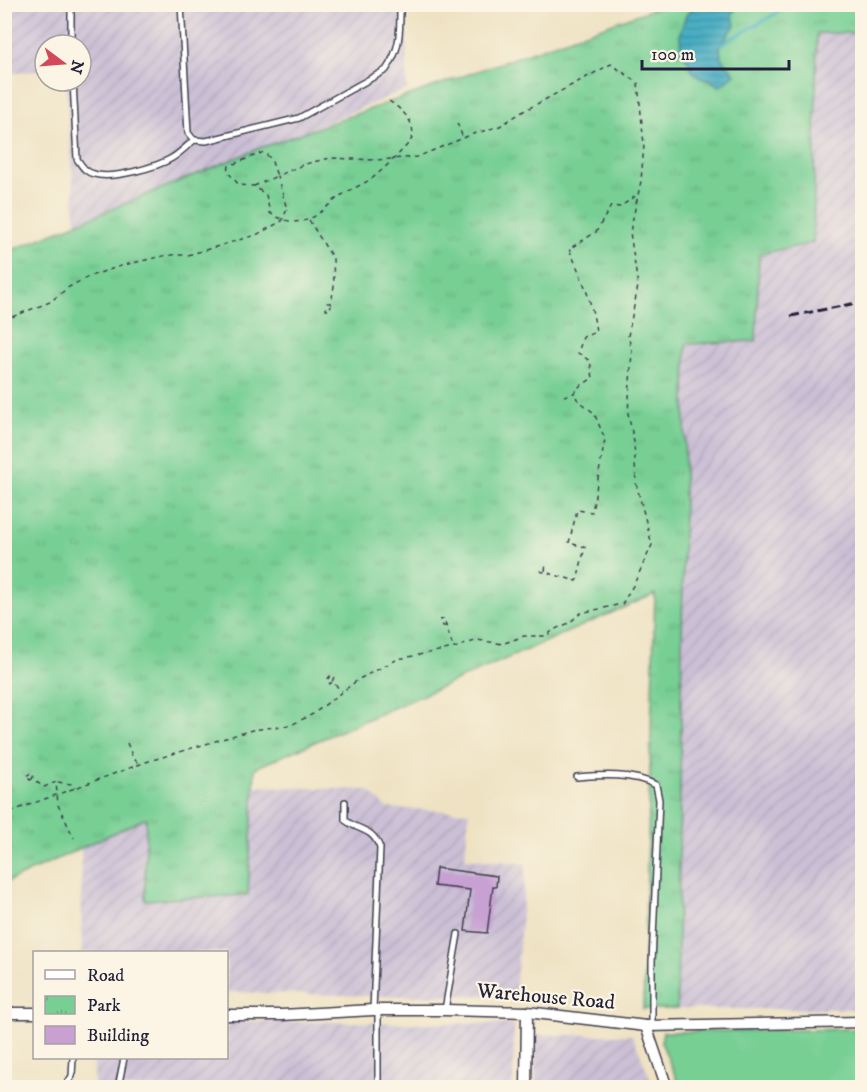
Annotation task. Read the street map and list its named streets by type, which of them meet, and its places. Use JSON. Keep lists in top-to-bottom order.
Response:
{
  "streets": {
    "street": ["Warehouse Road"]
  },
  "legend": ["Road", "Park", "Building"],
  "scale_bar": "100 m",
  "north": "right"
}
